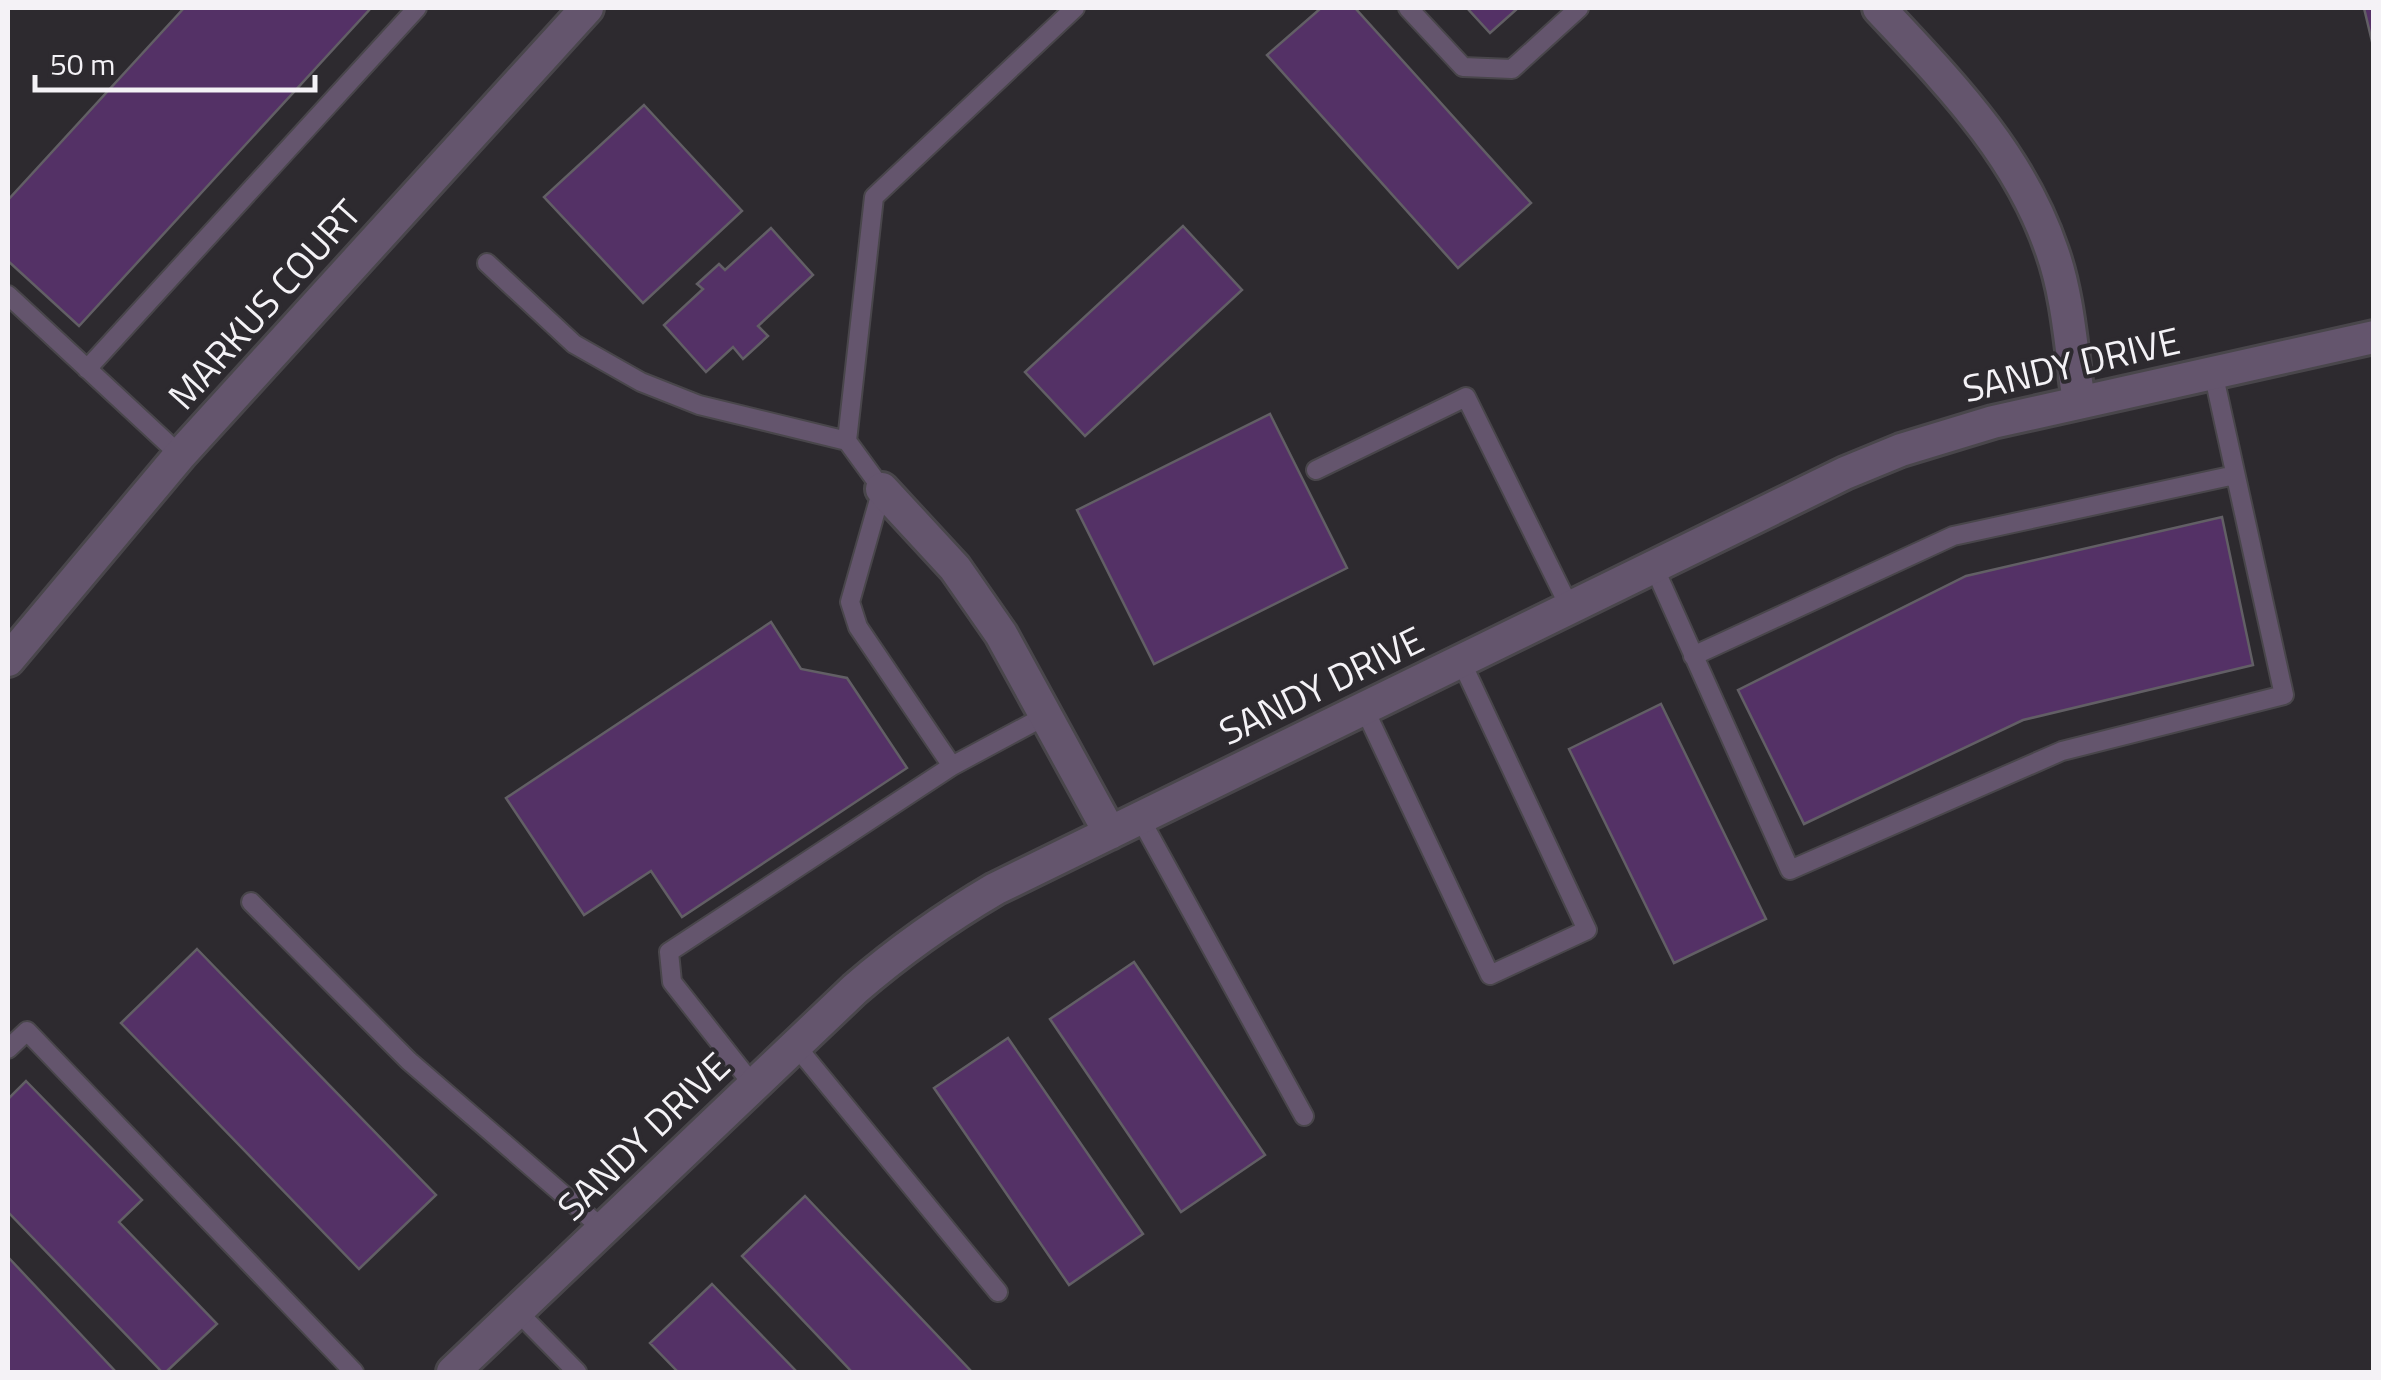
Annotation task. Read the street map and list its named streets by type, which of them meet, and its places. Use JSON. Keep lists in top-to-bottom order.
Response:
{
  "streets": {
    "street": ["MARKUS COURT", "SANDY DRIVE"]
  },
  "scale_bar": "50 m"
}
